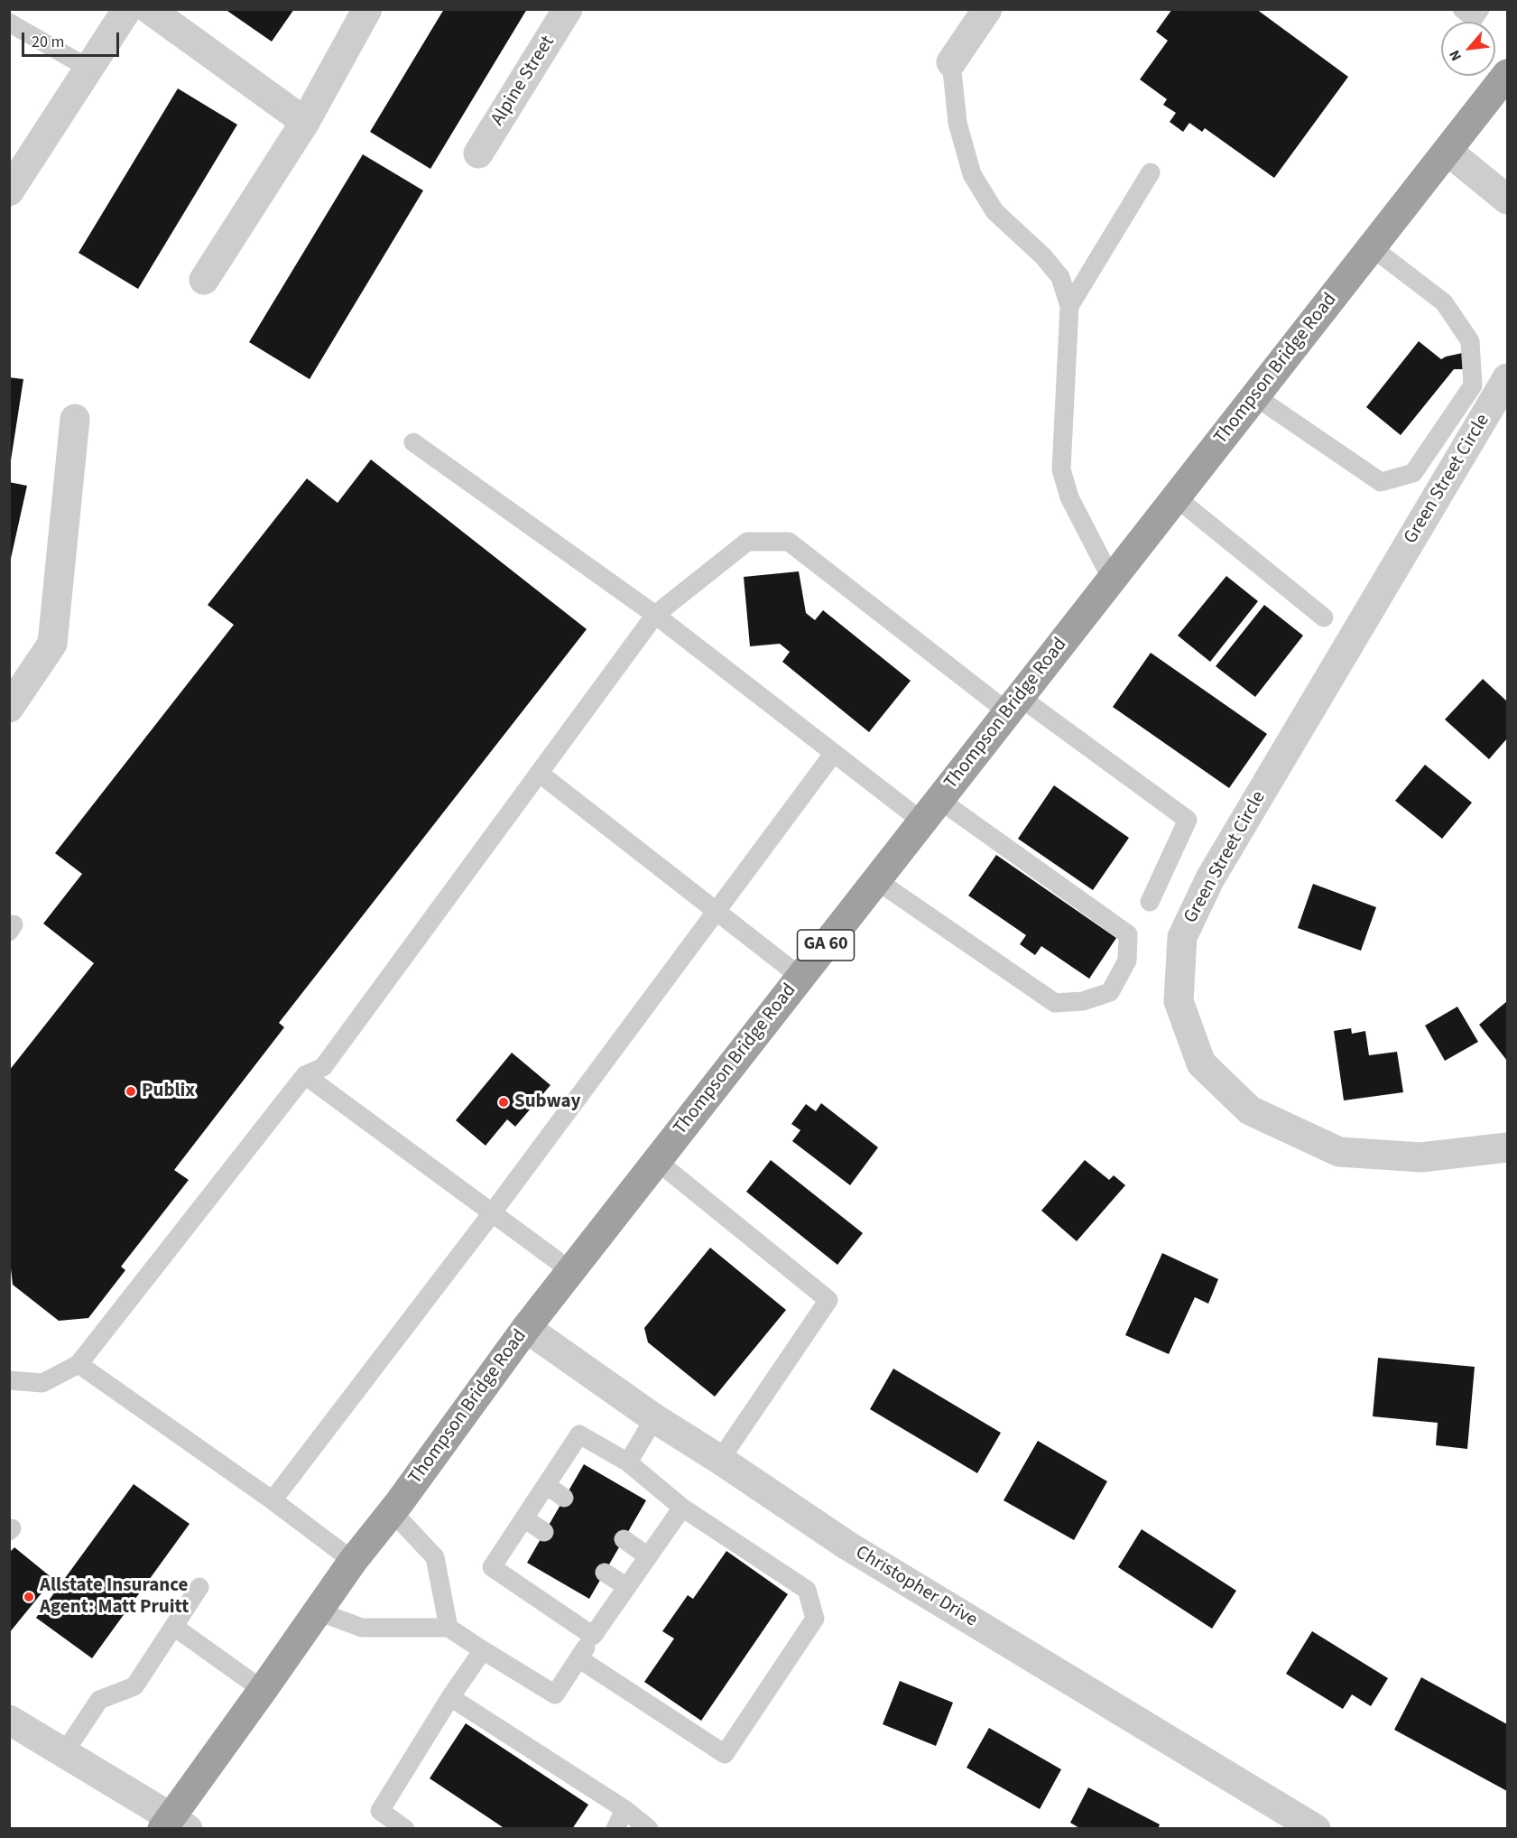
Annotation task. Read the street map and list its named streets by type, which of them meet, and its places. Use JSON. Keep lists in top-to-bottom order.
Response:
{
  "streets": {
    "highway": ["Thompson Bridge Road", "GA 60"],
    "street": ["Alpine Street", "Green Street Circle", "Christopher Drive"]
  },
  "crossings": [
    ["Thompson Bridge Road", "Christopher Drive"]
  ],
  "places": ["Publix", "Subway", "Allstate Insurance Agent: Matt Pruitt"],
  "scale_bar": "20 m",
  "north": "bottom left"
}
